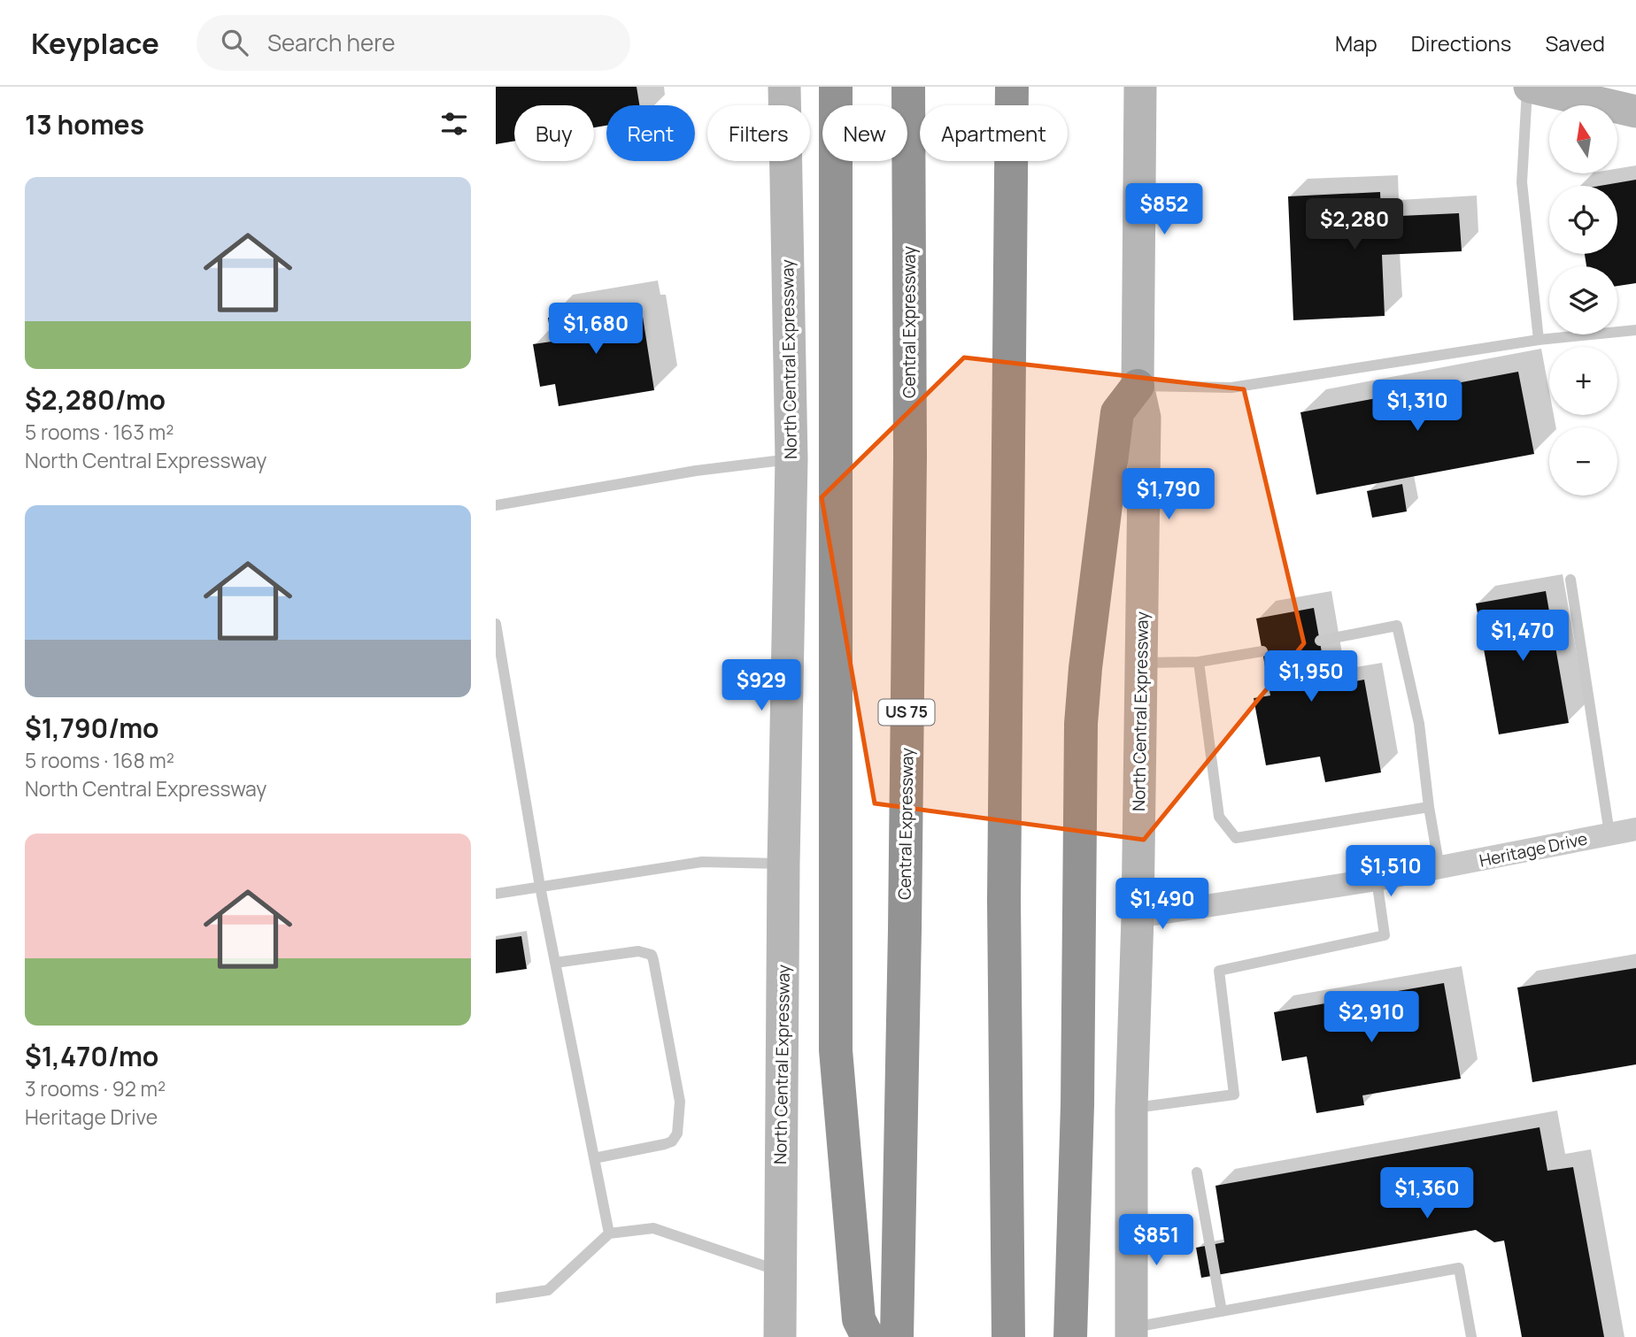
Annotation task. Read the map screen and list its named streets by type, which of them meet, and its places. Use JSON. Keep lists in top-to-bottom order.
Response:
{
  "streets": {
    "highway": ["Central Expressway", "US 75"],
    "main road": ["North Central Expressway"],
    "street": ["Heritage Drive"]
  },
  "crossings": [
    ["North Central Expressway", "Heritage Drive"]
  ],
  "north": "top",
  "page": {
    "header": "Keyplace",
    "search": "Search here",
    "nav": ["Map", "Directions", "Saved"],
    "heading": "13 homes",
    "map_buttons": ["+", "−"],
    "chip": [
      "Buy",
      "Rent",
      "Filters",
      "New",
      "Apartment"
    ],
    "list": [
      {
        "name": "$2,280/mo",
        "note": "5 rooms · 163 m² · North Central Expressway"
      },
      {
        "name": "$1,790/mo",
        "note": "5 rooms · 168 m² · North Central Expressway"
      },
      {
        "name": "$1,470/mo",
        "note": "3 rooms · 92 m² · Heritage Drive"
      }
    ],
    "price": [
      "$852",
      "$2,280",
      "$1,680",
      "$1,310",
      "$1,790",
      "$1,470",
      "$1,950",
      "$929",
      "$1,510",
      "$1,490",
      "$2,910",
      "$1,360",
      "$851"
    ]
  }
}
